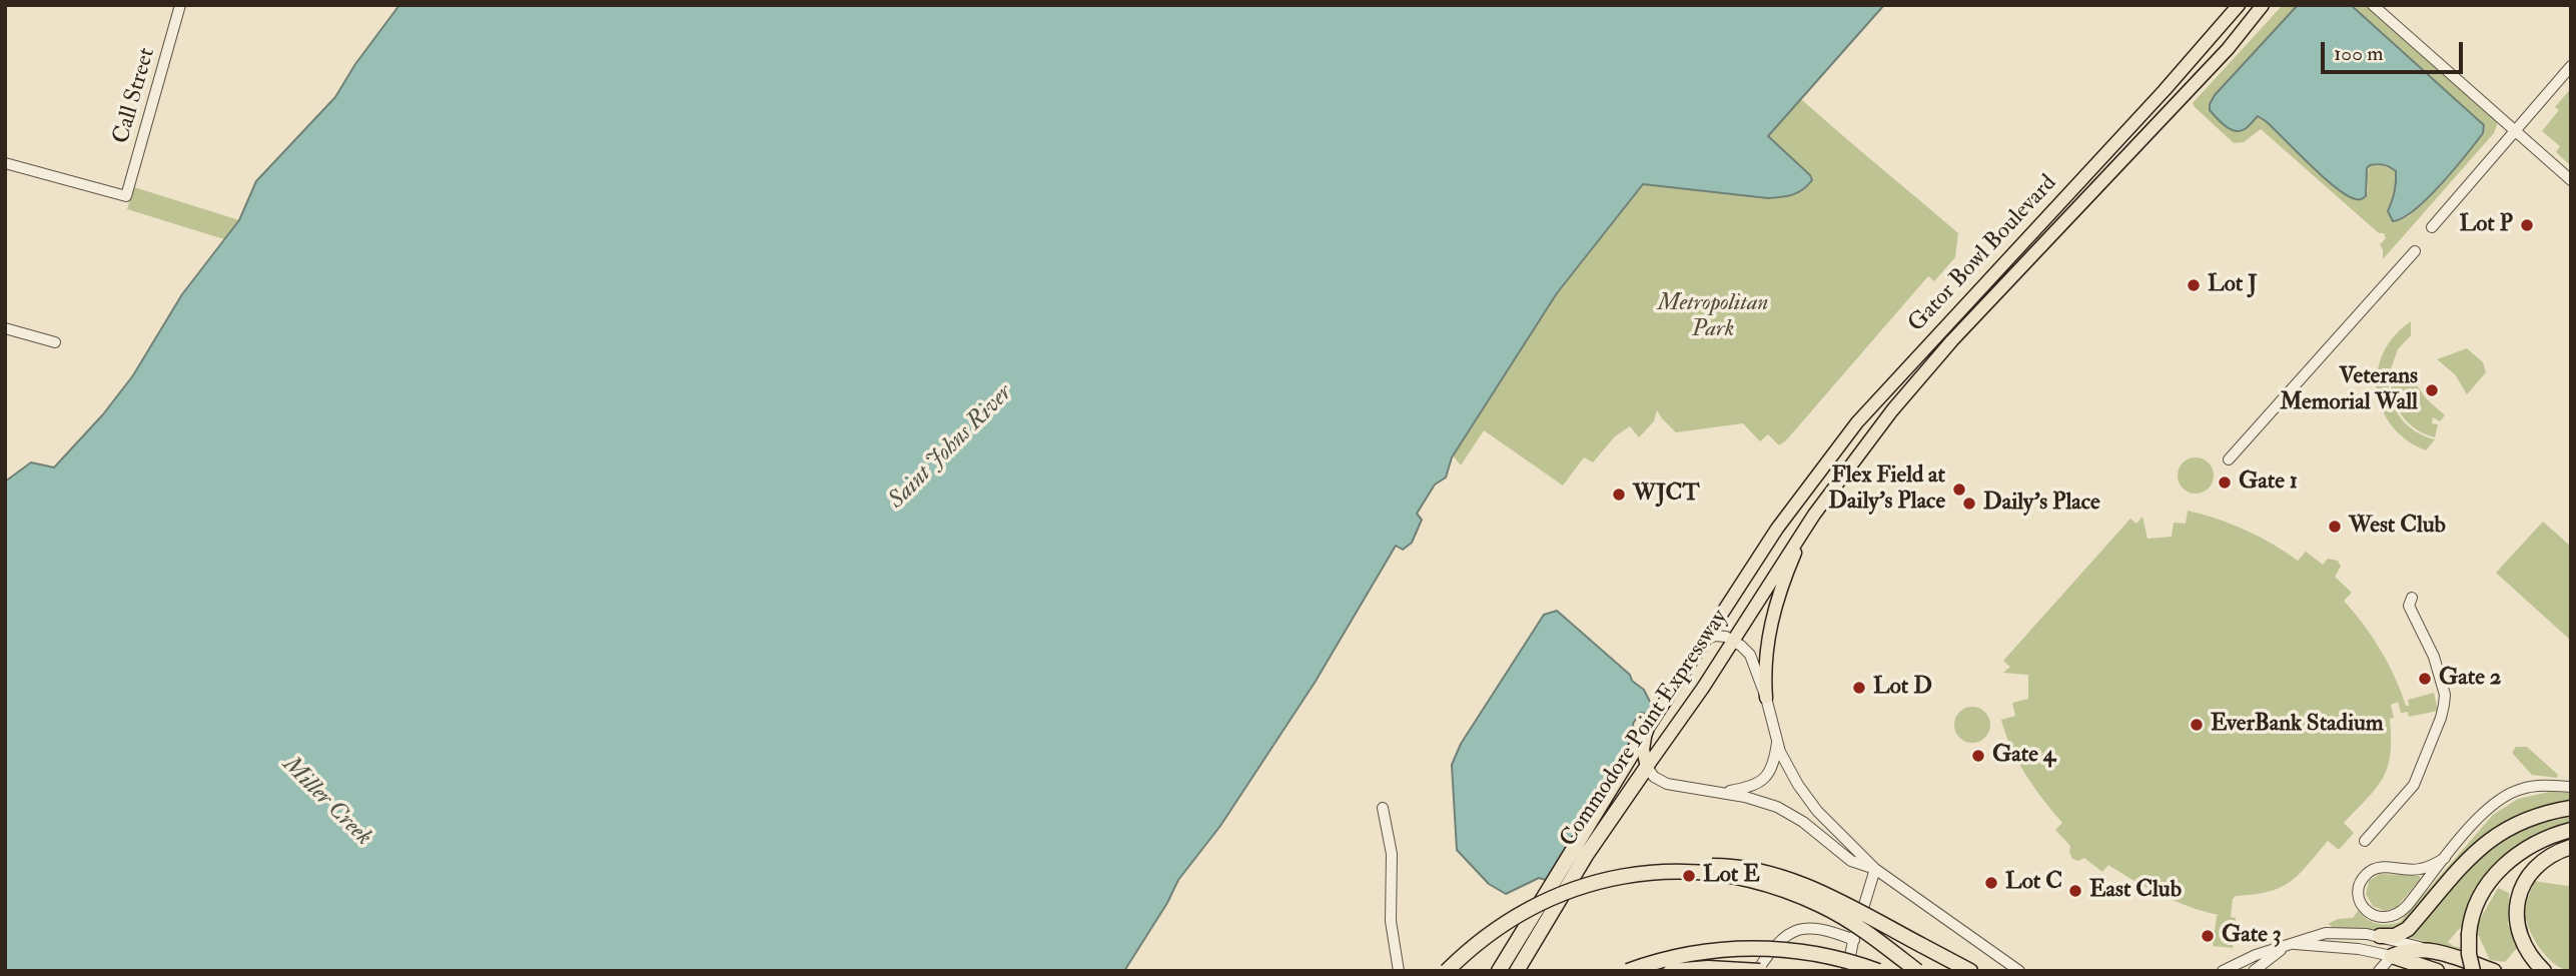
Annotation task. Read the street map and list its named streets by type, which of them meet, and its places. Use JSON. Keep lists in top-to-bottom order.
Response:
{
  "streets": {
    "highway": ["Commodore Point Expressway"],
    "main road": ["Gator Bowl Boulevard"],
    "street": ["Call Street"]
  },
  "crossings": [
    ["Gator Bowl Boulevard", "Commodore Point Expressway"]
  ],
  "water": ["Saint Johns River", "Miller Creek"],
  "parks": ["Metropolitan Park"],
  "places": [
    "Lot P",
    "Lot J",
    "Veterans Memorial Wall",
    "Gate 1",
    "Flex Field at Daily's Place",
    "WJCT",
    "Daily's Place",
    "West Club",
    "Gate 2",
    "Lot D",
    "EverBank Stadium",
    "Gate 4",
    "Lot E",
    "Lot C",
    "East Club",
    "Gate 3"
  ],
  "scale_bar": "100 m"
}
